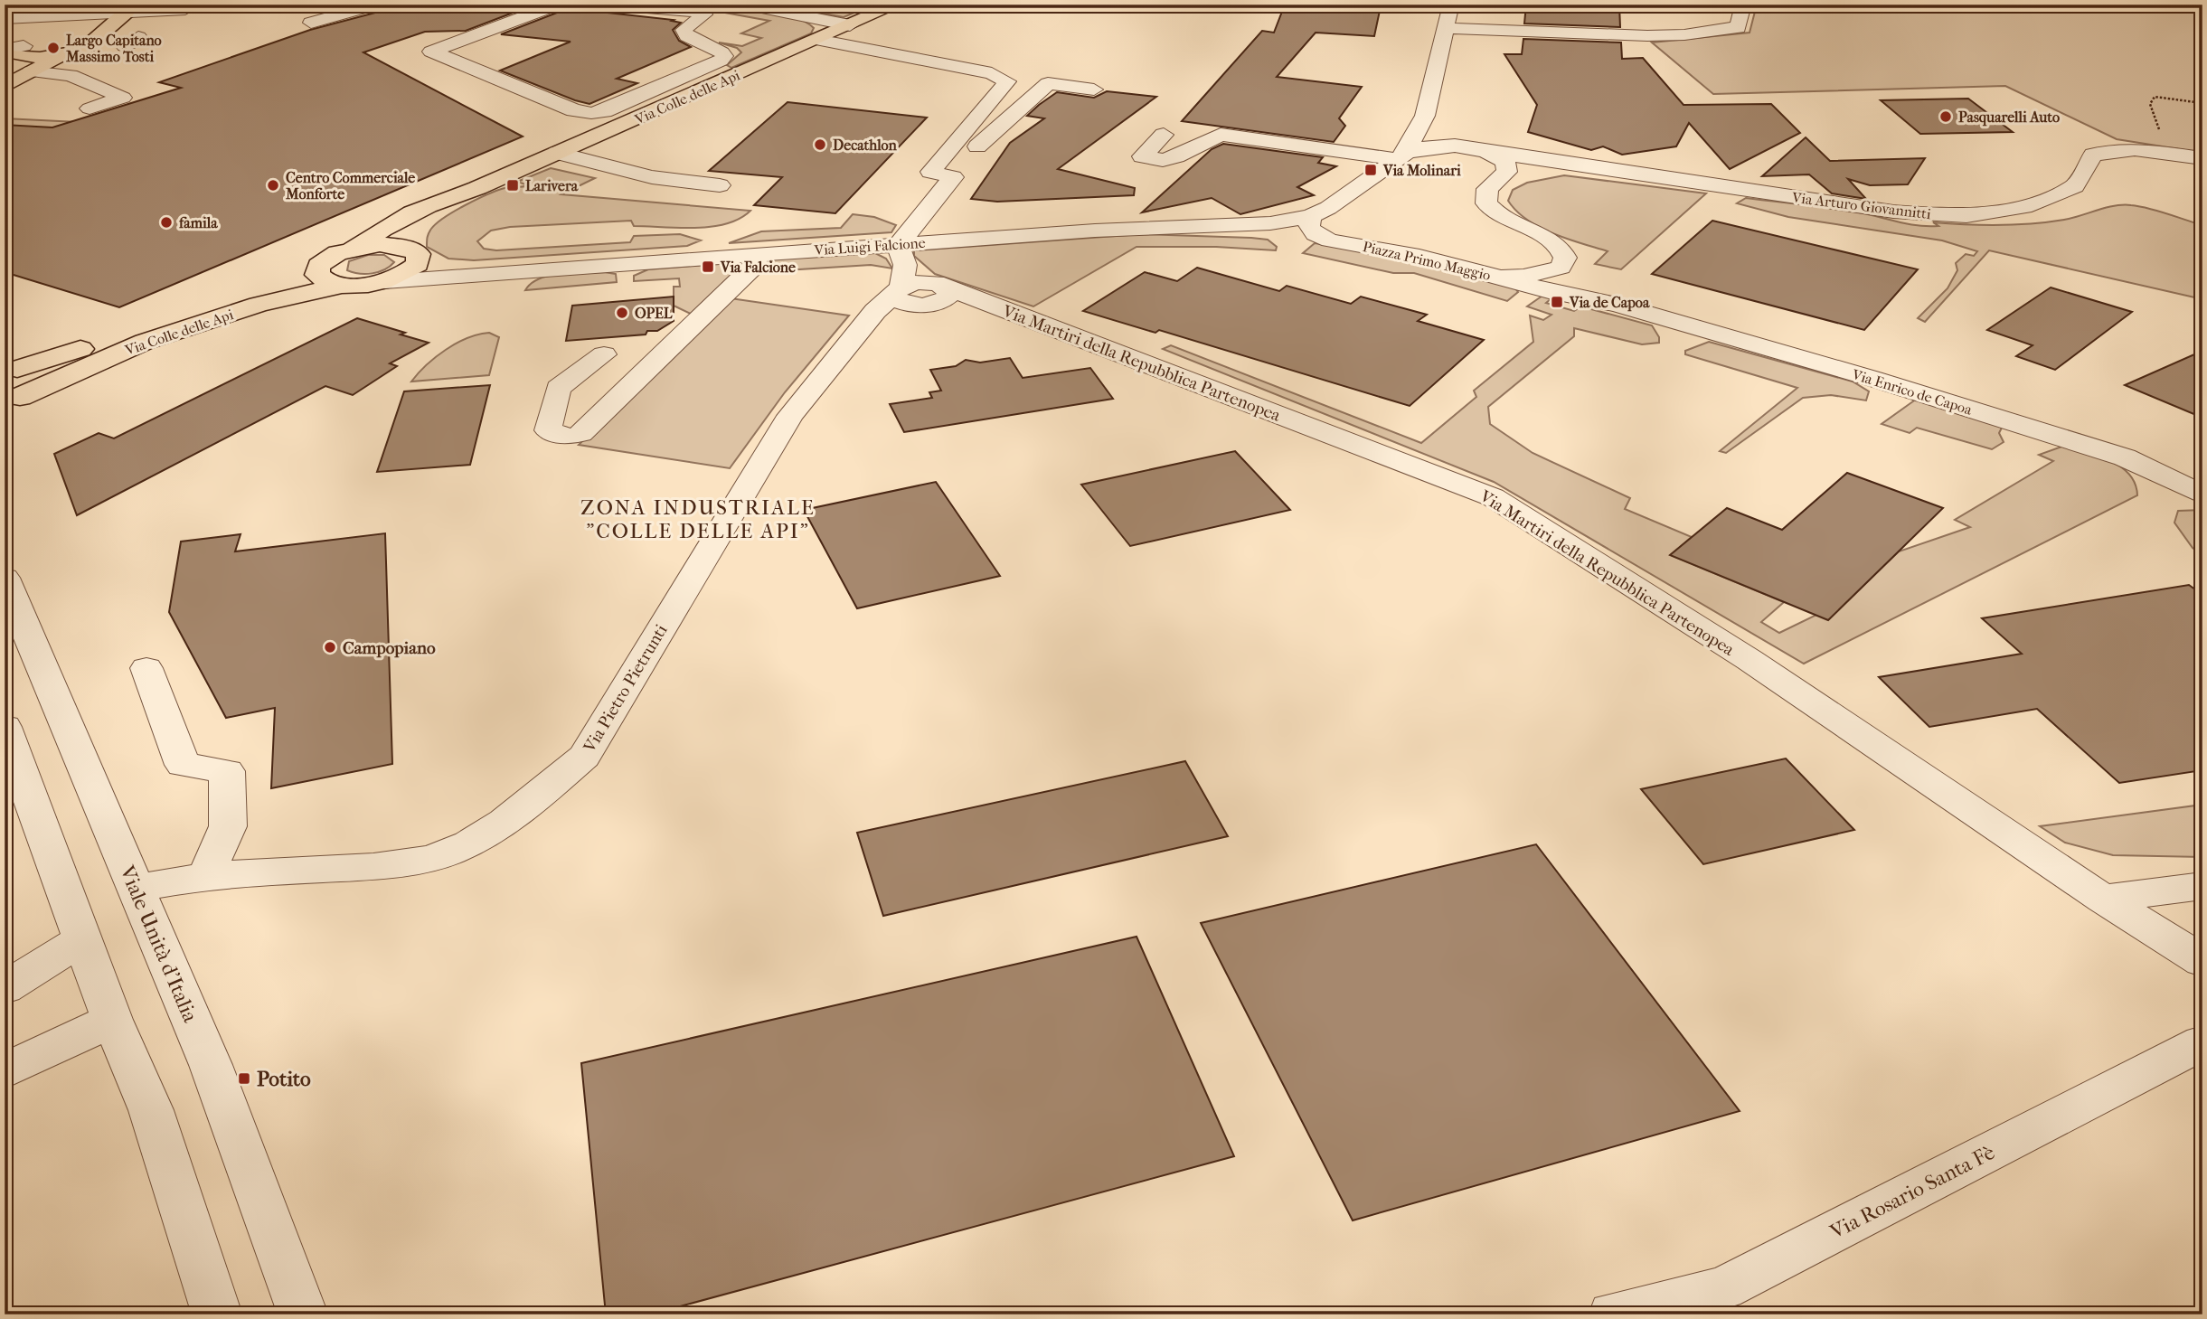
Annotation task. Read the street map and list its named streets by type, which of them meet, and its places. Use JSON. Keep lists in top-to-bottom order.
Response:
{
  "streets": {
    "main road": ["Via Colle delle Api"],
    "street": [
      "Via Arturo Giovannitti",
      "Via Luigi Falcione",
      "Piazza Primo Maggio",
      "Via Martiri della Repubblica Partenopea",
      "Via Enrico de Capoa",
      "Via Pietro Pietrunti",
      "Viale Unità d'Italia",
      "Via Rosario Santa Fè"
    ]
  },
  "crossings": [
    ["Via Colle delle Api", "Via Luigi Falcione"],
    ["Via Luigi Falcione", "Piazza Primo Maggio"],
    ["Via Luigi Falcione", "Via Martiri della Repubblica Partenopea"],
    ["Via Luigi Falcione", "Via Pietro Pietrunti"],
    ["Piazza Primo Maggio", "Via Enrico de Capoa"],
    ["Via Martiri della Repubblica Partenopea", "Via Pietro Pietrunti"],
    ["Via Pietro Pietrunti", "Viale Unità d'Italia"]
  ],
  "districts": ["ZONA INDUSTRIALE \"COLLE DELLE API\""],
  "places": {
    "other": [
      "Largo Capitano Massimo Tosti",
      "Pasquarelli Auto",
      "Decathlon",
      "Centro Commerciale Monforte",
      "famila",
      "OPEL",
      "Campopiano"
    ],
    "transit": [
      "Via Molinari",
      "Larivera",
      "Via Falcione",
      "Via de Capoa",
      "Potito"
    ]
  }
}
